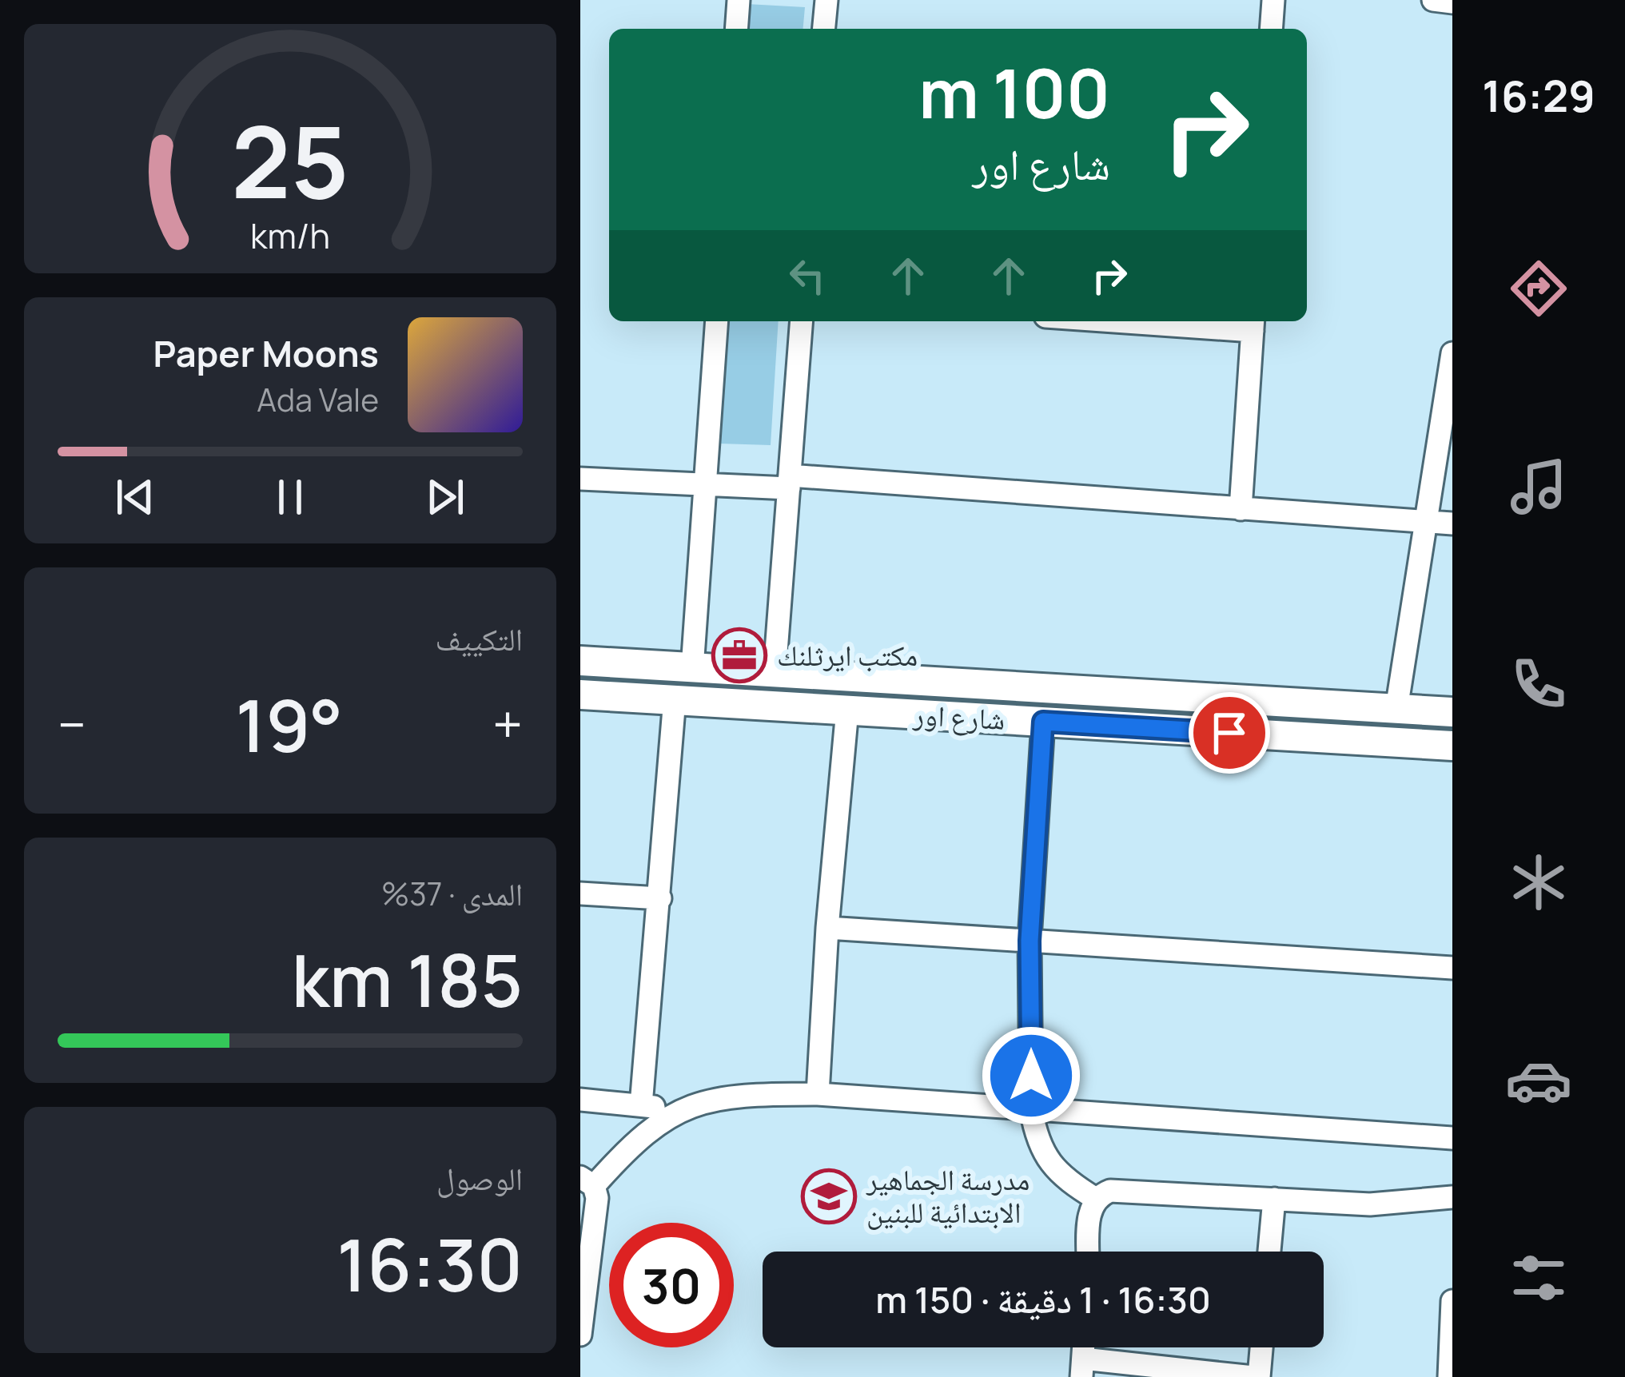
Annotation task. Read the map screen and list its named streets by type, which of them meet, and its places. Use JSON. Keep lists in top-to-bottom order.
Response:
{
  "streets": {
    "street": ["شارع اور"]
  },
  "places": {
    "office": ["مكتب ايرثلنك"],
    "school or university": ["مدرسة الجماهير الابتدائية للبنين"]
  },
  "page": {
    "tabs": "16:29",
    "turn": ["100 m", "شارع اور"],
    "song": ["Paper Moons", "Ada Vale"],
    "tile": [
      "التكييف",
      ["المدى · 37%", "185 km"],
      ["الوصول", "16:30"]
    ],
    "heat": ["−", "19°", "+"],
    "limit": "30",
    "trip": "16:30 · 1 دقيقة · 150 m",
    "gauge": ["25", "km/h"]
  }
}
